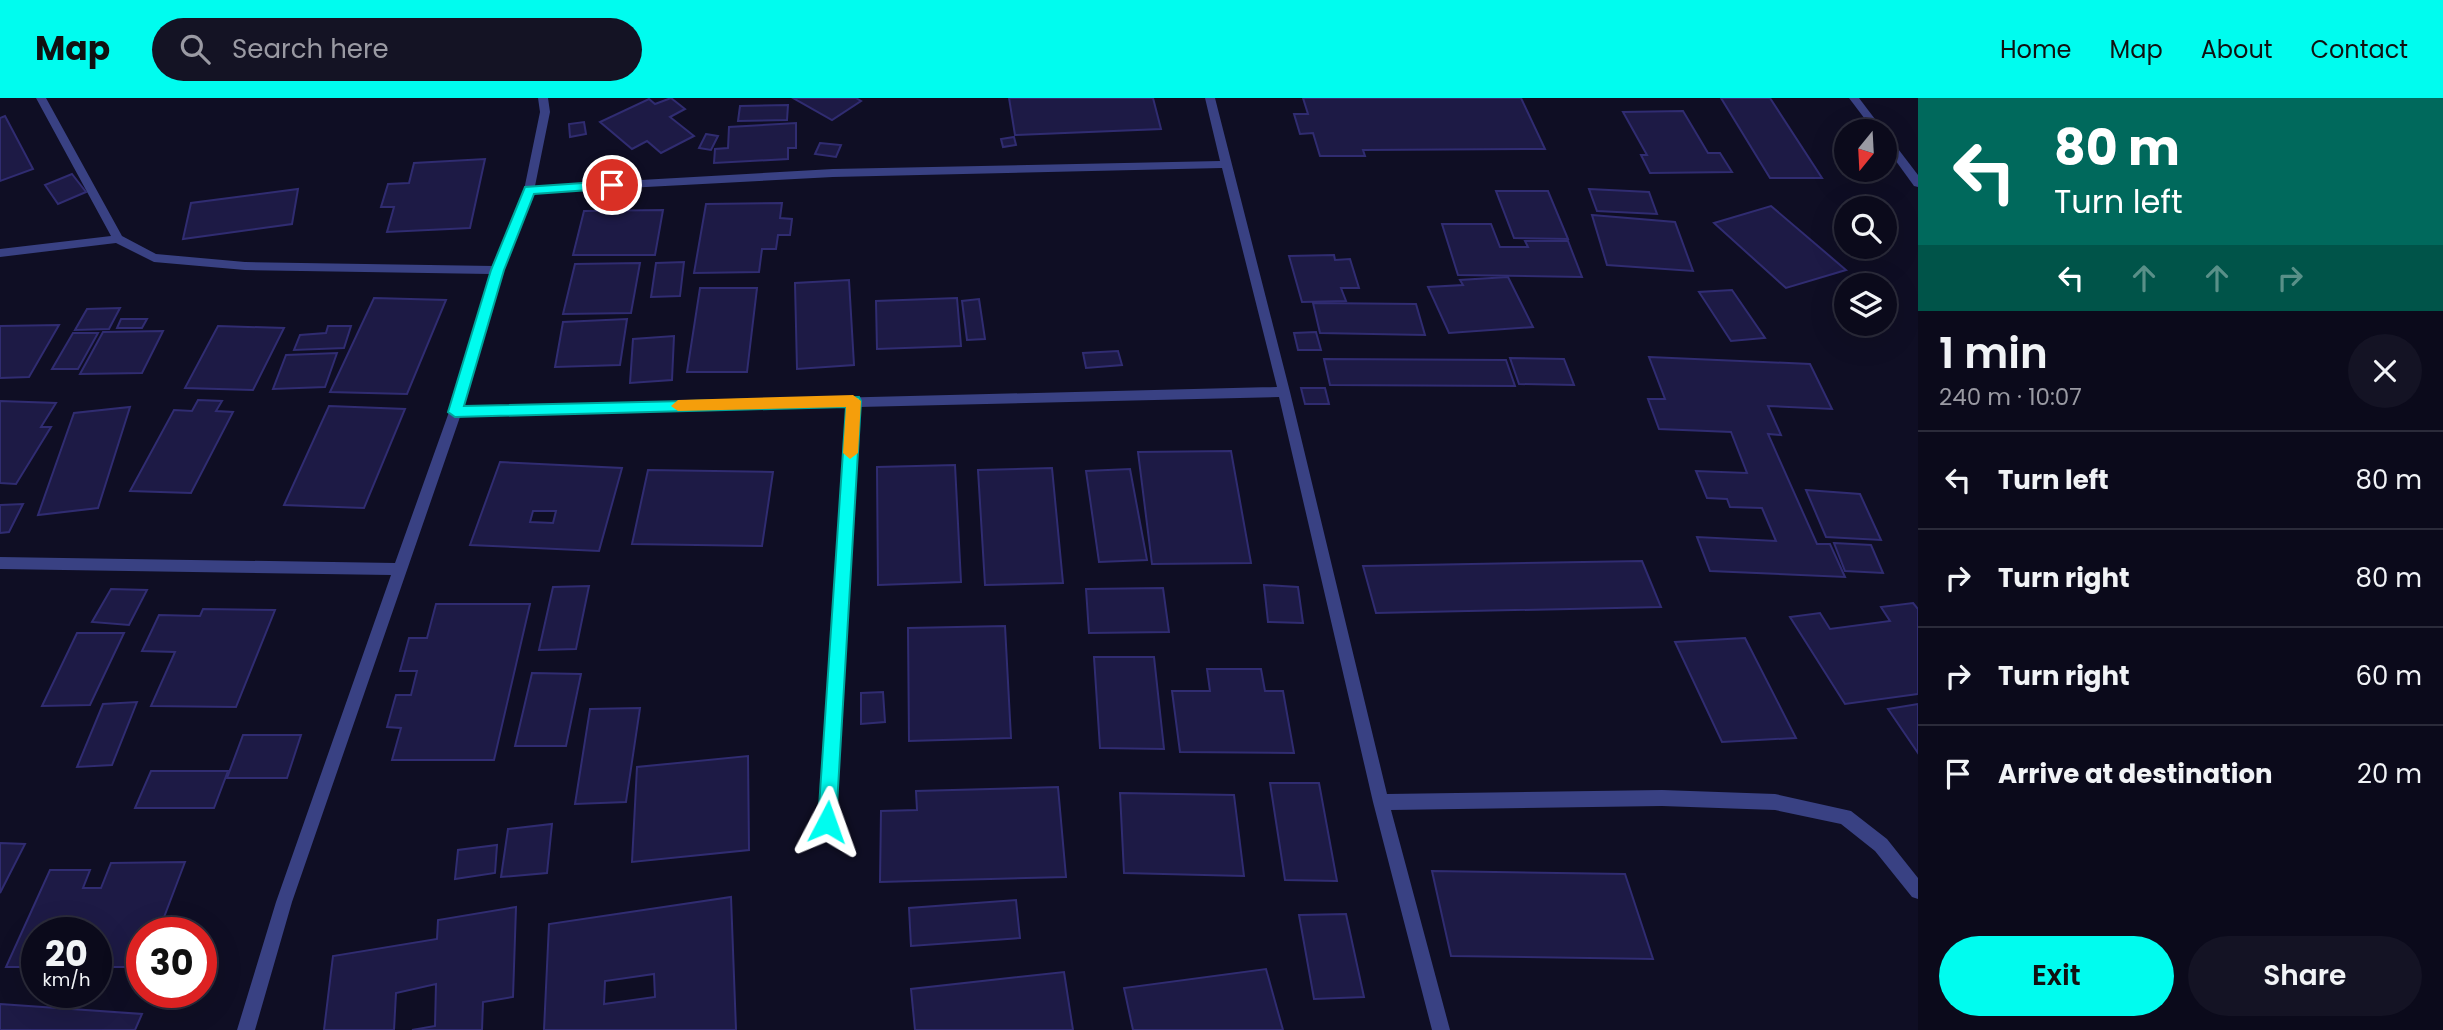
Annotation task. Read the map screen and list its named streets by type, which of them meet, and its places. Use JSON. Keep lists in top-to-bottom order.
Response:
{
  "north": "bottom",
  "page": {
    "header": "Map",
    "search": "Search here",
    "nav": [
      "Home",
      "Map",
      "About",
      "Contact"
    ],
    "turn": ["80 m", "Turn left"],
    "heading": ["1 min", "240 m · 10:07"],
    "list": [
      {
        "name": "Turn left",
        "value": "80 m"
      },
      {
        "name": "Turn right",
        "value": "80 m"
      },
      {
        "name": "Turn right",
        "value": "60 m"
      },
      {
        "name": "Arrive at destination",
        "value": "20 m"
      }
    ],
    "speed": "20 km/h",
    "limit": "30",
    "buttons": ["Exit", "Share"]
  }
}
